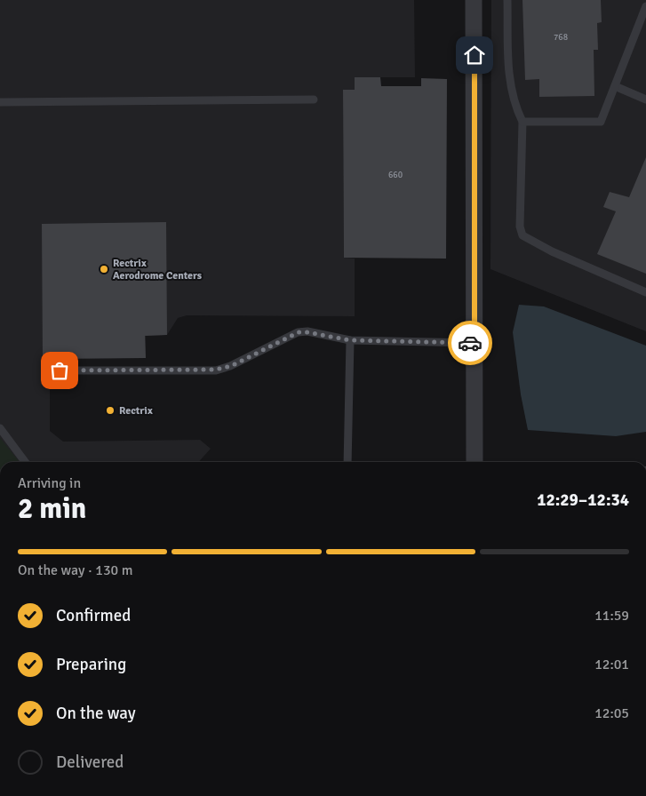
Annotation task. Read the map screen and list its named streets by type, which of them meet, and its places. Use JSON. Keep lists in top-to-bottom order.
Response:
{
  "places": ["Rectrix Aerodrome Centers", "Rectrix"],
  "house_numbers": ["768", "660"],
  "page": {
    "heading": ["2 min", "Arriving in", "12:29–12:34"],
    "bar": "On the way · 130 m",
    "list": [
      ["Confirmed", "11:59"],
      ["Preparing", "12:01"],
      ["On the way", "12:05"],
      "Delivered"
    ]
  }
}
